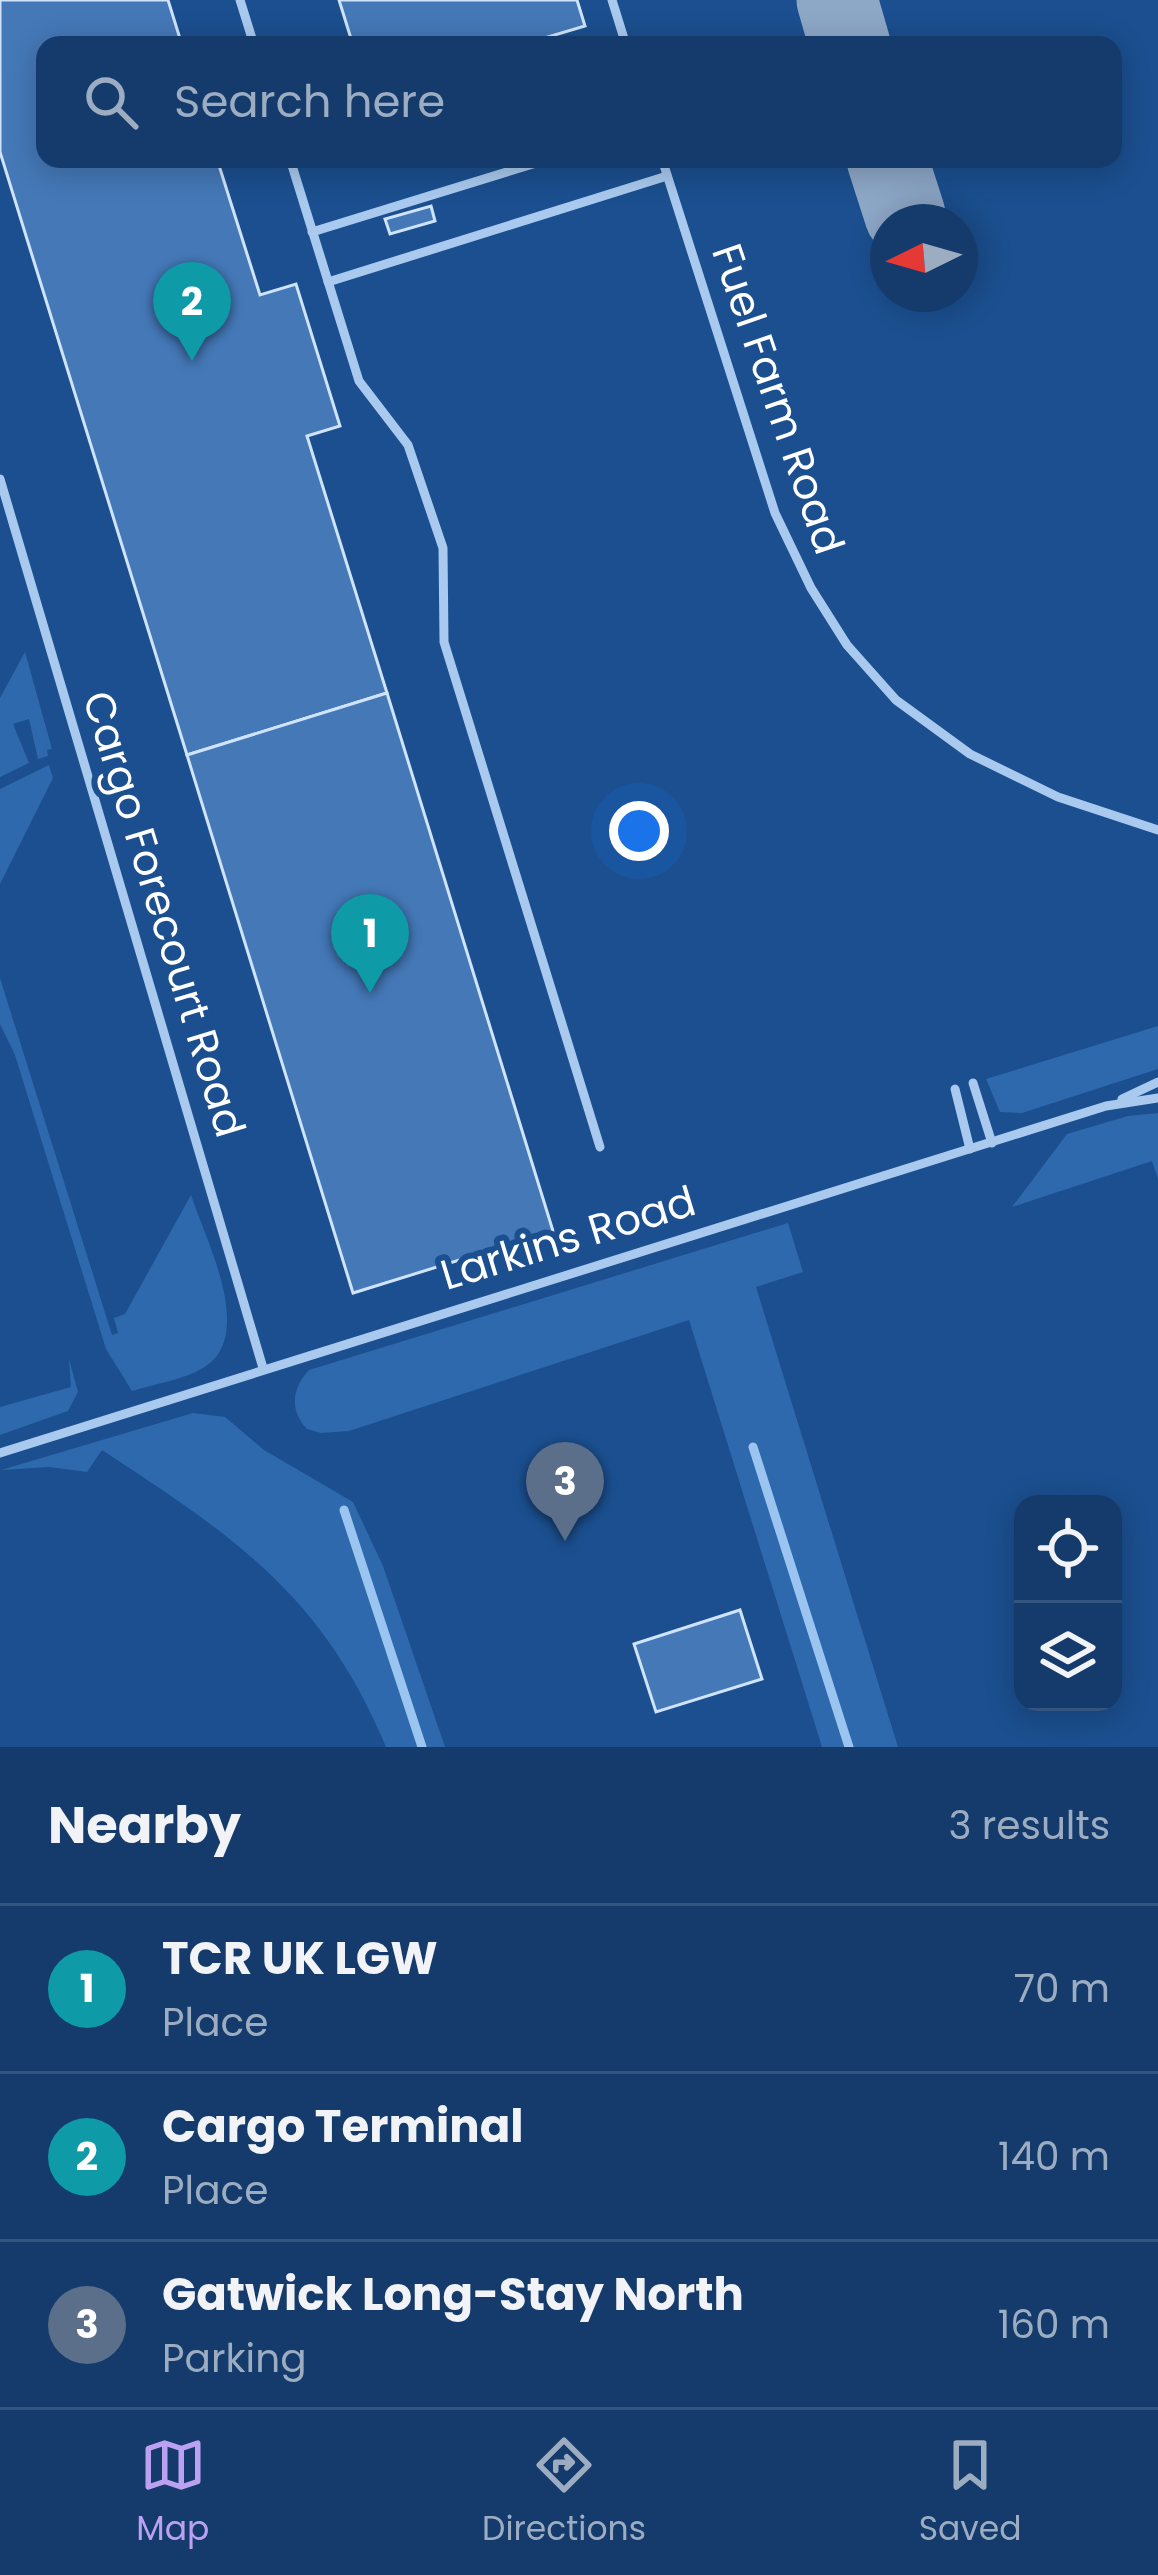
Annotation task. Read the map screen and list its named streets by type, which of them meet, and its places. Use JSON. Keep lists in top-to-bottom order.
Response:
{
  "streets": {
    "lane": ["Fuel Farm Road", "Cargo Forecourt Road", "Larkins Road"]
  },
  "crossings": [
    ["Cargo Forecourt Road", "Larkins Road"]
  ],
  "north": "left",
  "page": {
    "search": "Search here",
    "pins": ["2", "1", "3"],
    "heading": ["Nearby", "3 results"],
    "list": [
      {
        "mark": "1",
        "name": "TCR UK LGW",
        "note": "Place",
        "value": "70 m"
      },
      {
        "mark": "2",
        "name": "Cargo Terminal",
        "note": "Place",
        "value": "140 m"
      },
      {
        "mark": "3",
        "name": "Gatwick Long-Stay North",
        "note": "Parking",
        "value": "160 m"
      }
    ],
    "nav": ["Map", "Directions", "Saved"]
  }
}
